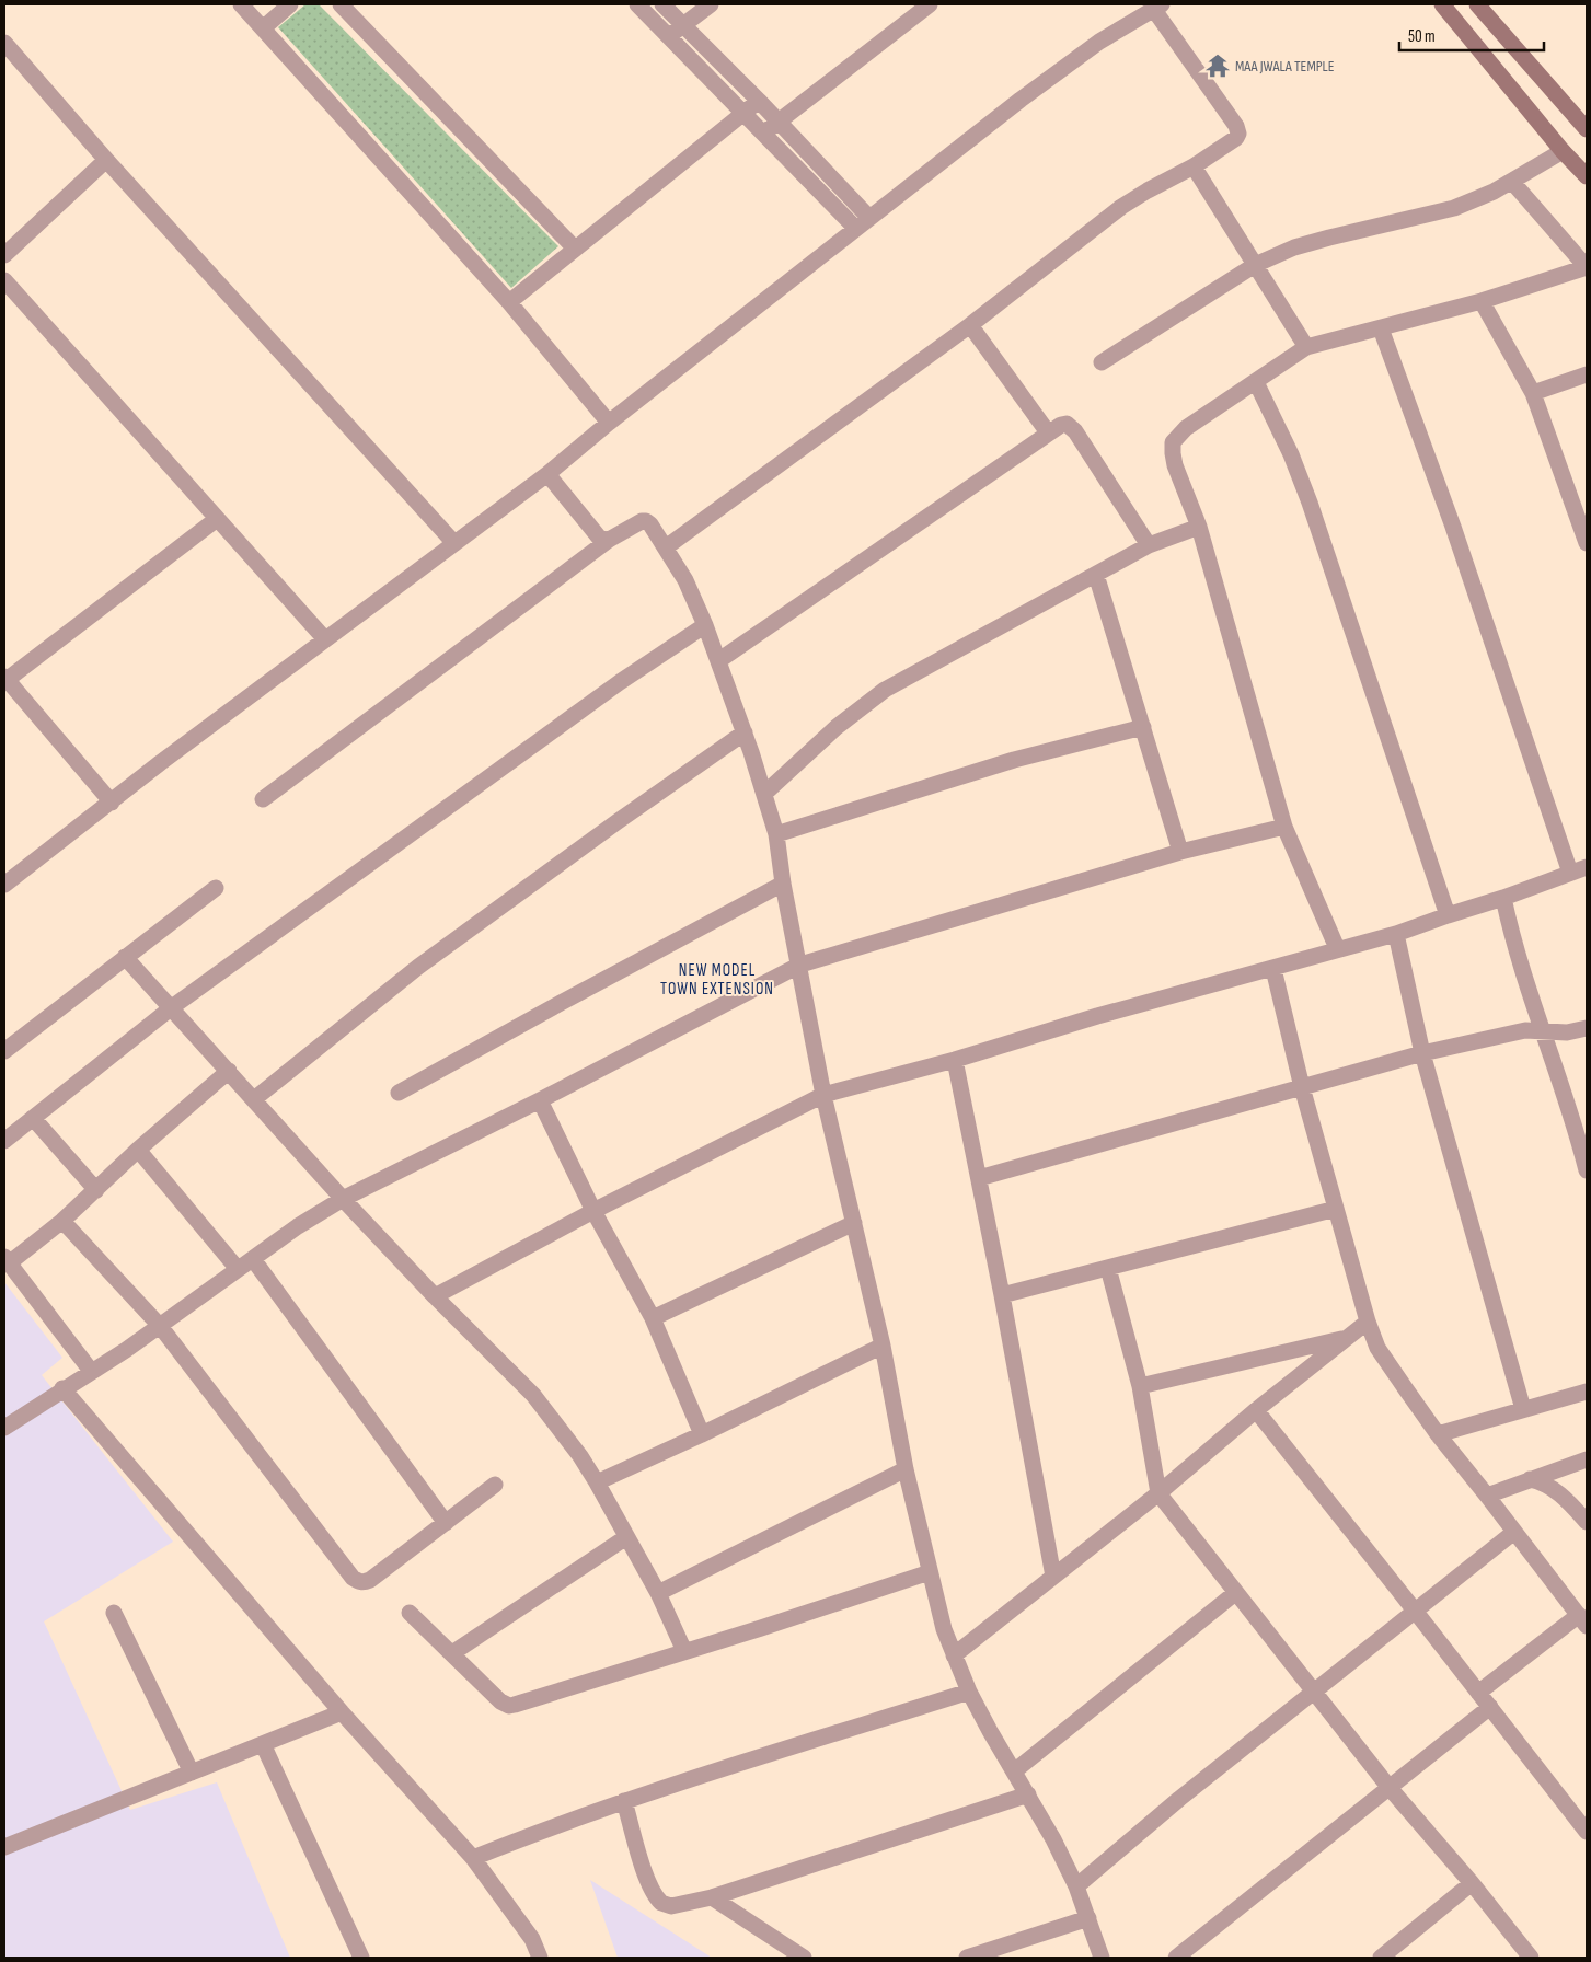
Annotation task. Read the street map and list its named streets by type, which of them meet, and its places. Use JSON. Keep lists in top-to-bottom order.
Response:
{
  "districts": ["NEW MODEL TOWN EXTENSION"],
  "places": {
    "temple": ["MAA JWALA TEMPLE"]
  },
  "scale_bar": "50 m"
}
